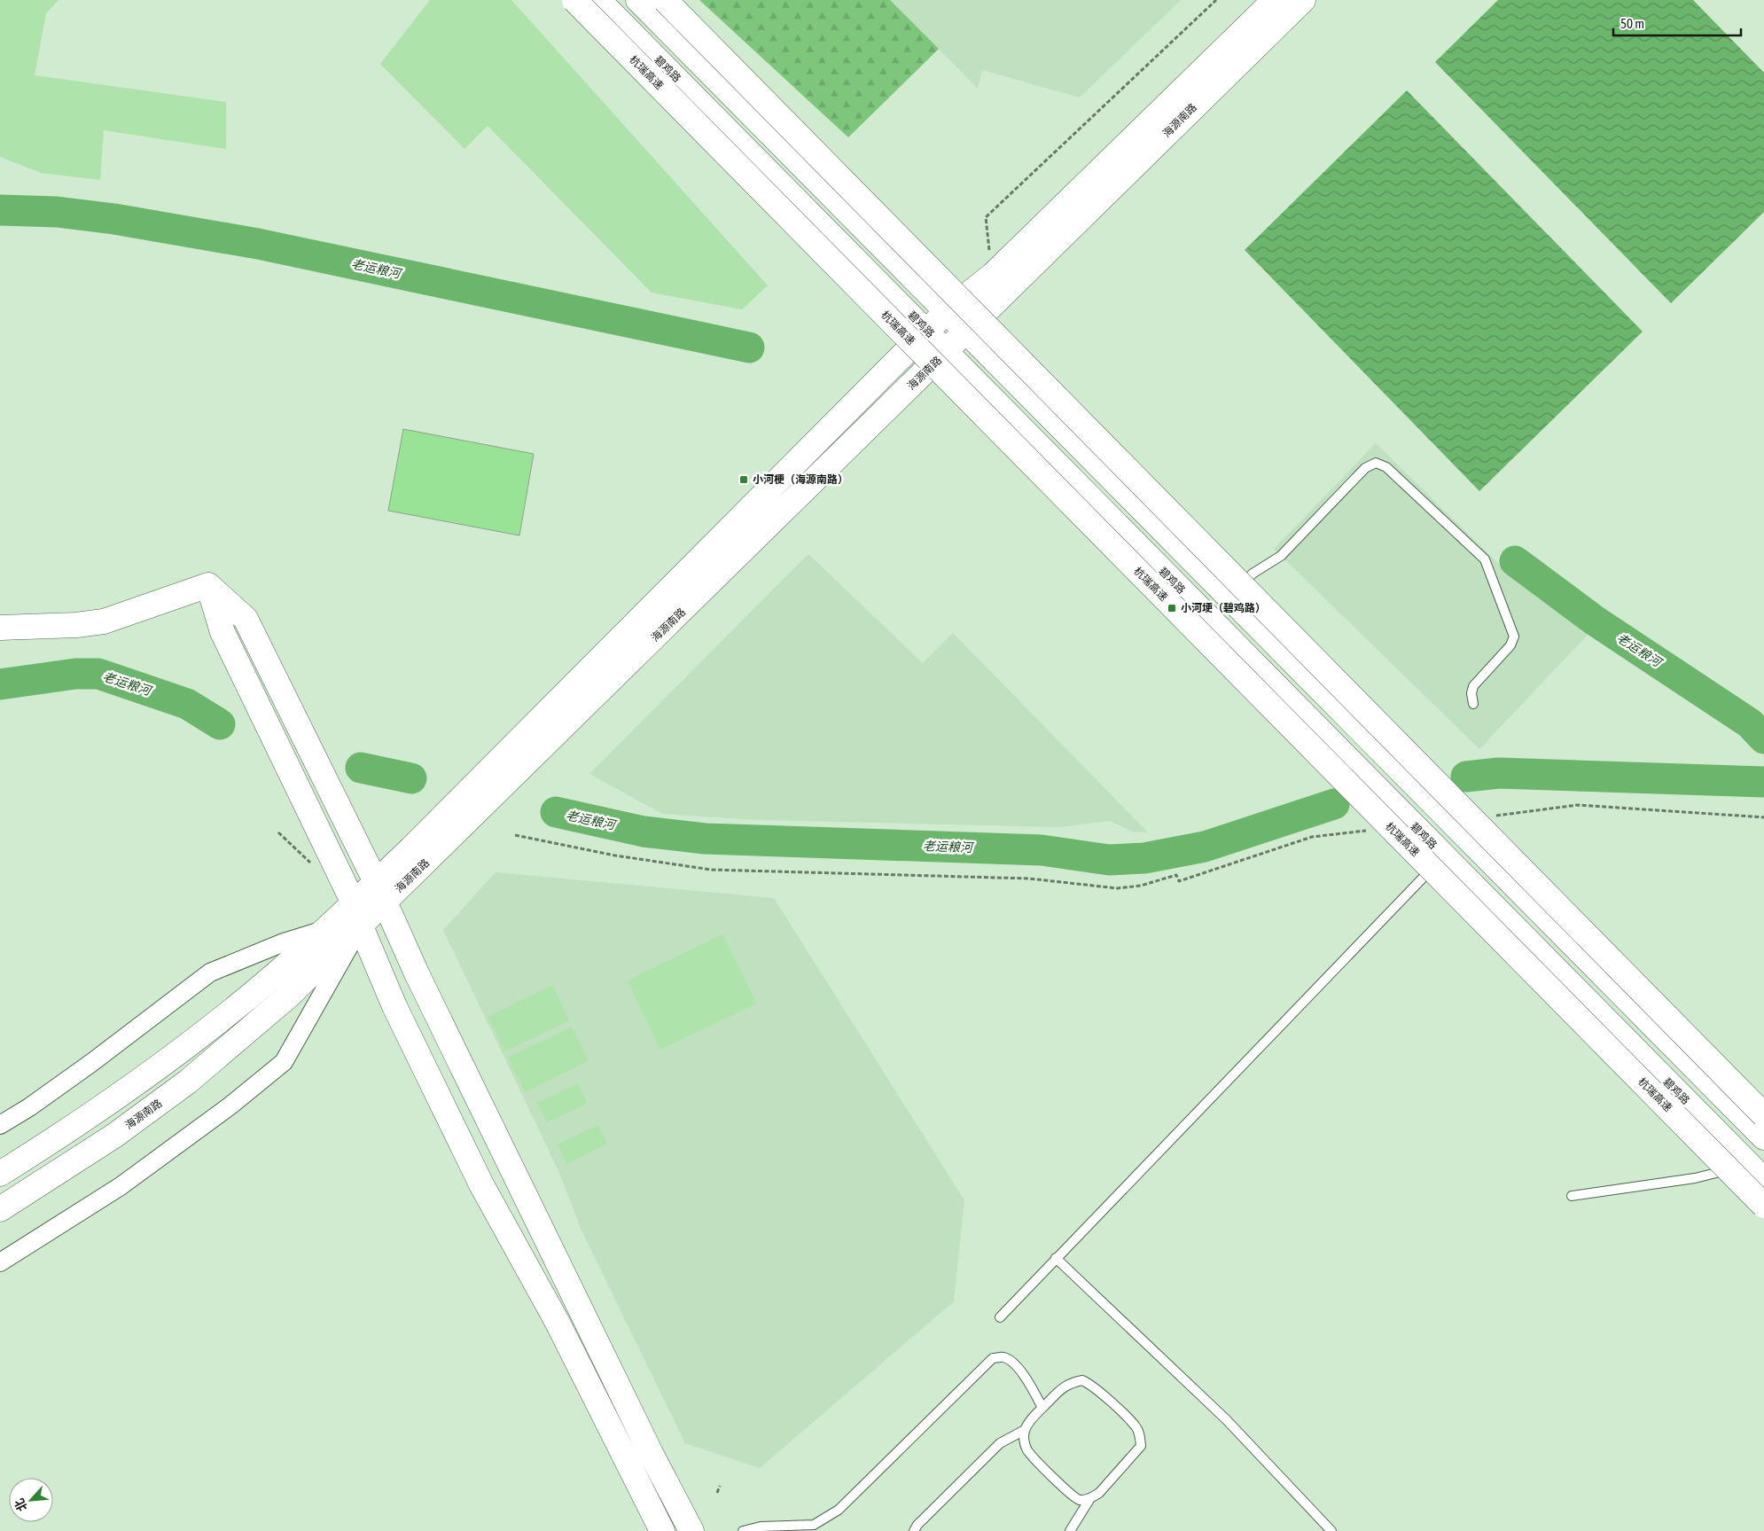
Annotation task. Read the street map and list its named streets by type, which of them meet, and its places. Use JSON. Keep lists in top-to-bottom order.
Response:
{
  "streets": {
    "main road": ["碧鸡路", "杭瑞高速", "海源南路"]
  },
  "crossings": [
    ["碧鸡路", "海源南路"]
  ],
  "water": ["老运粮河"],
  "places": {
    "transit": ["小河梗（海源南路）", "小河埂（碧鸡路）"]
  },
  "scale_bar": "50 m",
  "north": "bottom left"
}
